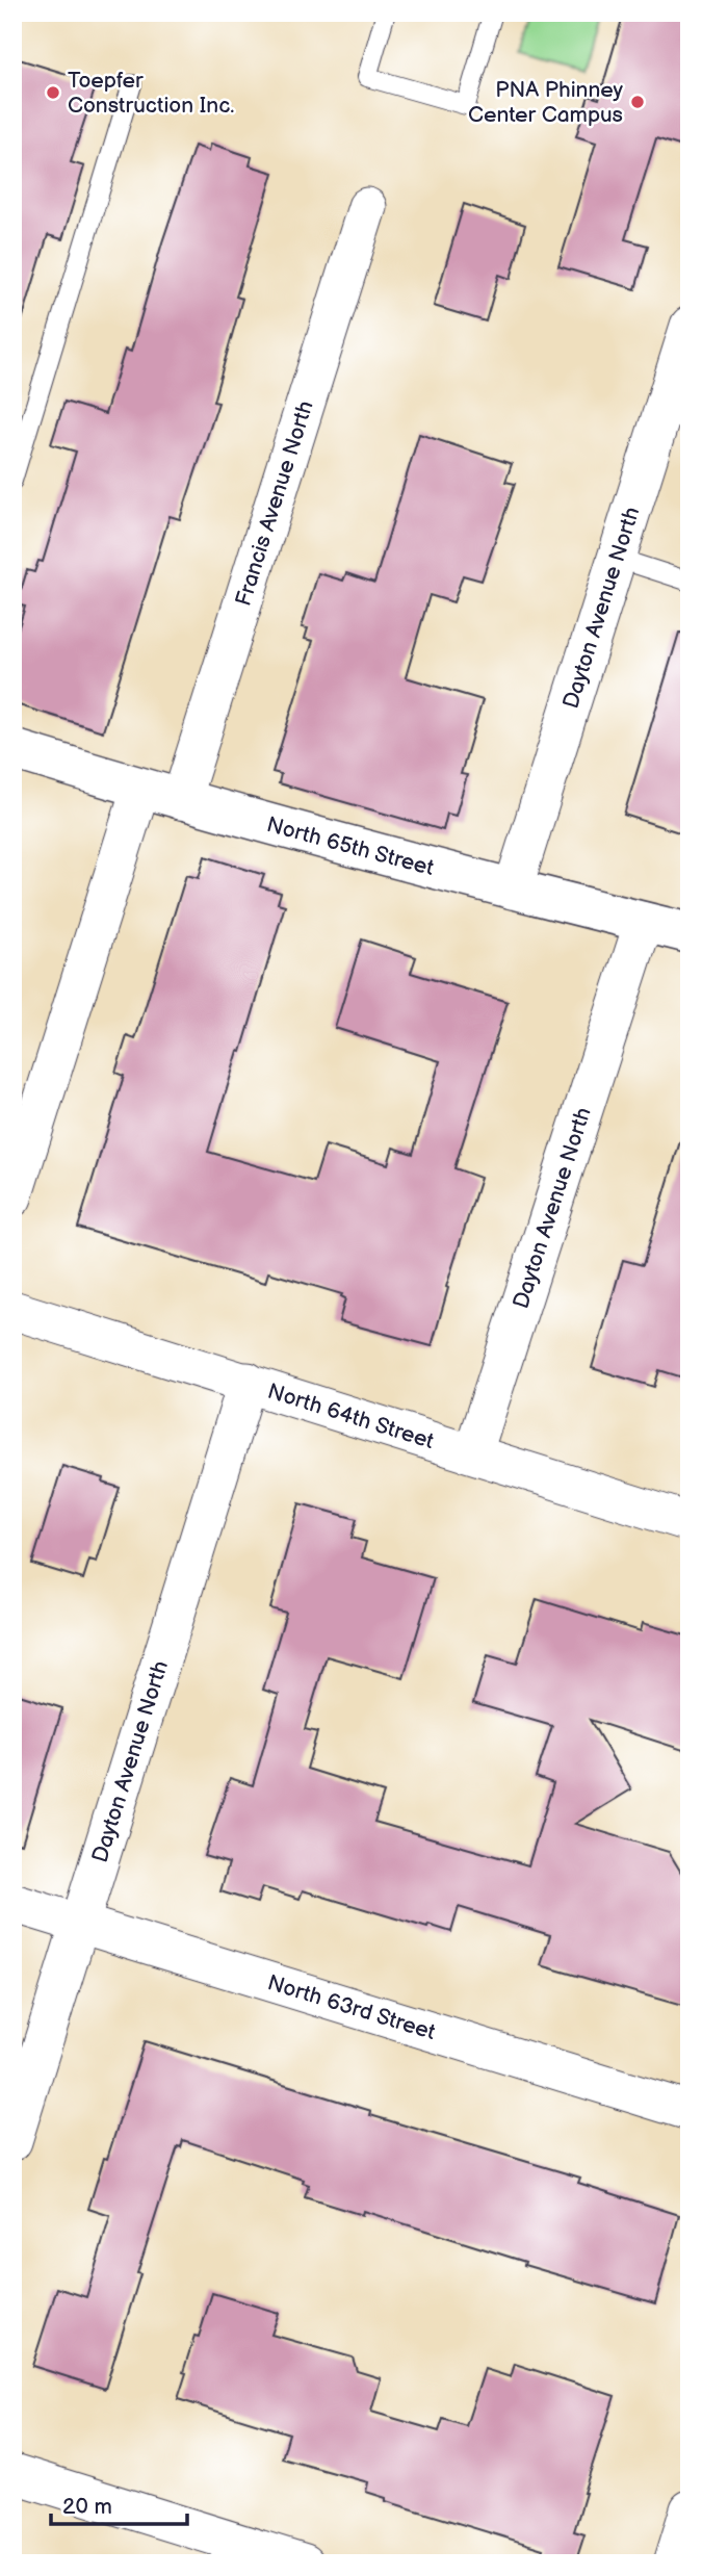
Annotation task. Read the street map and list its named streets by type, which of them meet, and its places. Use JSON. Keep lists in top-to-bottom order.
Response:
{
  "streets": {
    "street": [
      "Francis Avenue North",
      "Dayton Avenue North",
      "North 65th Street",
      "North 64th Street",
      "North 63rd Street"
    ]
  },
  "crossings": [
    ["Francis Avenue North", "North 65th Street"],
    ["Dayton Avenue North", "North 65th Street"],
    ["Dayton Avenue North", "North 64th Street"],
    ["Dayton Avenue North", "North 63rd Street"]
  ],
  "places": ["Toepfer Construction Inc.", "PNA Phinney Center Campus"],
  "scale_bar": "20 m"
}
